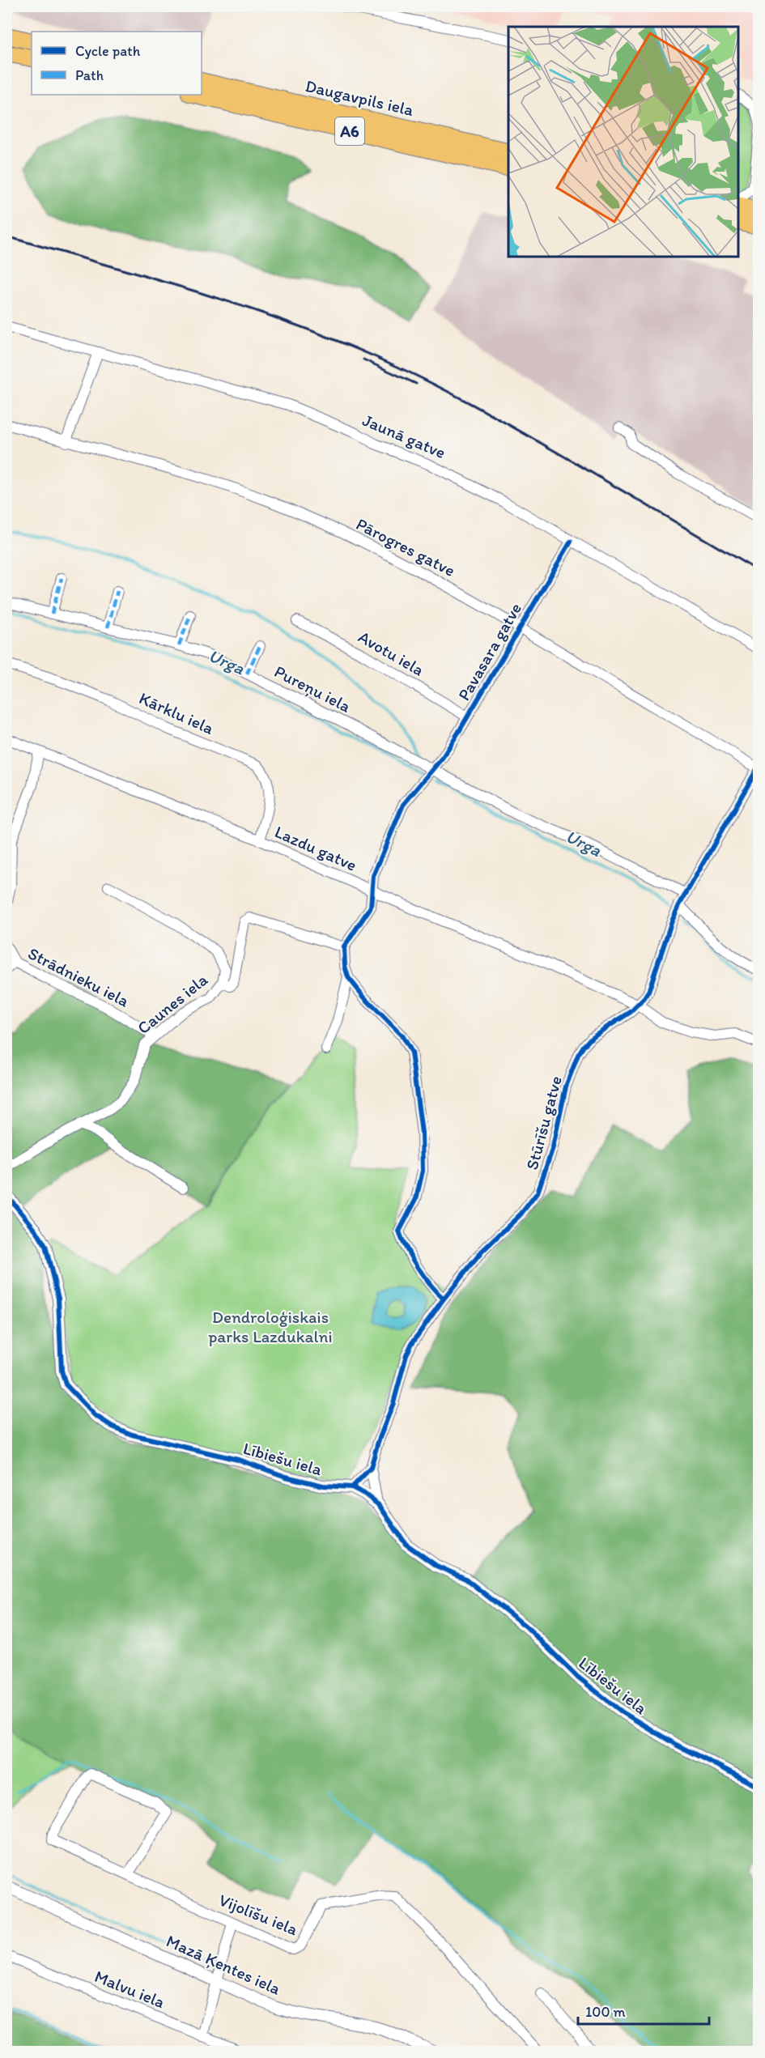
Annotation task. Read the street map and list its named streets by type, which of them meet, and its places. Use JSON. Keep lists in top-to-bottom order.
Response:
{
  "streets": {
    "highway": ["Daugavpils iela", "A6"],
    "street": [
      "Jaunā gatve",
      "Pārogres gatve",
      "Pavasara gatve",
      "Avotu iela",
      "Pureņu iela",
      "Kārklu iela",
      "Lazdu gatve",
      "Strādnieku iela",
      "Caunes iela",
      "Stūrīšu gatve",
      "Lībiešu iela",
      "Vijolīšu iela",
      "Mazā Ķentes iela",
      "Malvu iela"
    ]
  },
  "crossings": [
    ["Jaunā gatve", "Pavasara gatve"],
    ["Pārogres gatve", "Pavasara gatve"],
    ["Pārogres gatve", "Stūrīšu gatve"],
    ["Pavasara gatve", "Avotu iela"],
    ["Pavasara gatve", "Pureņu iela"],
    ["Pavasara gatve", "Lazdu gatve"],
    ["Pureņu iela", "Stūrīšu gatve"],
    ["Kārklu iela", "Lazdu gatve"],
    ["Lazdu gatve", "Stūrīšu gatve"],
    ["Strādnieku iela", "Caunes iela"],
    ["Stūrīšu gatve", "Lībiešu iela"]
  ],
  "water": ["Urga"],
  "parks": ["Dendroloģiskais parks Lazdukalni"],
  "legend": ["Cycle path", "Path"],
  "scale_bar": "100 m"
}
